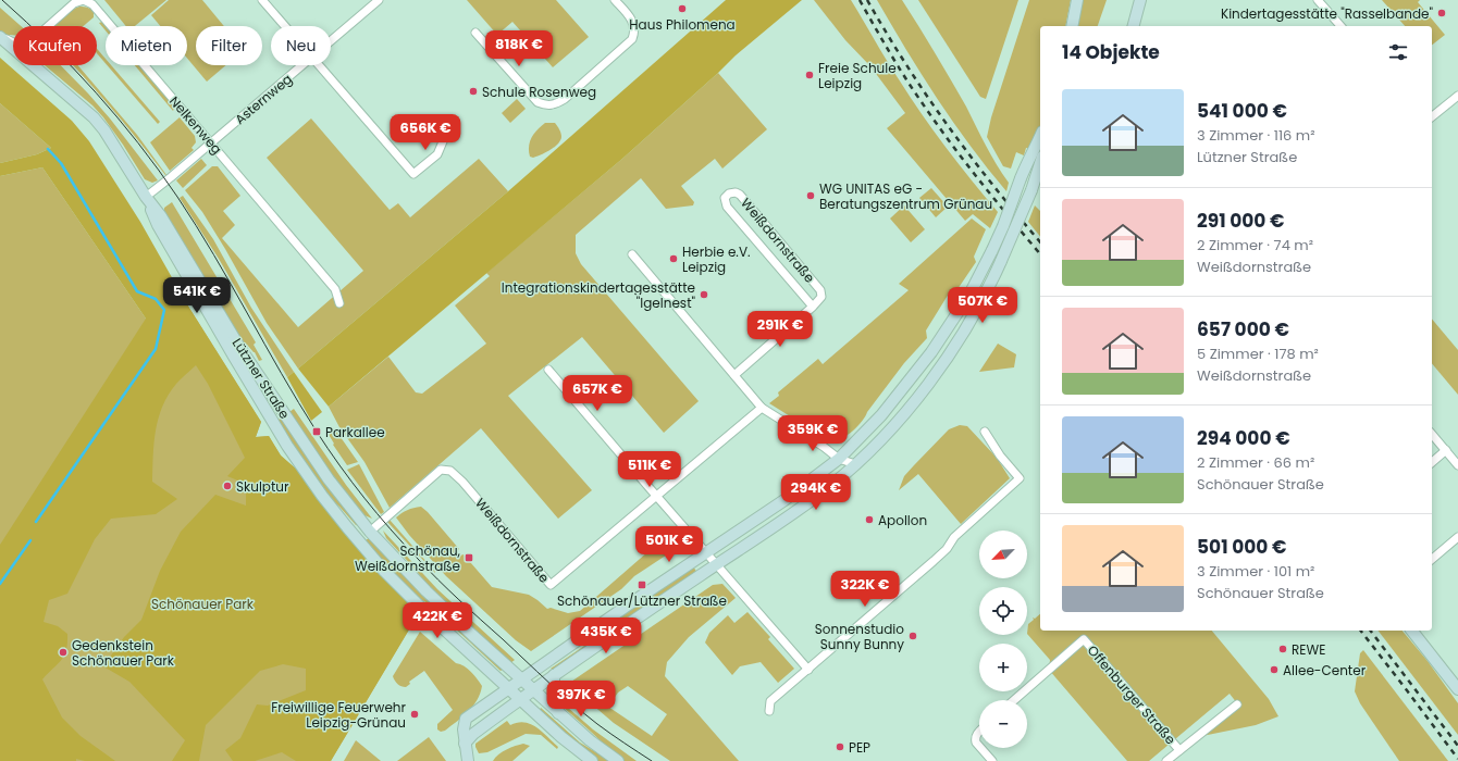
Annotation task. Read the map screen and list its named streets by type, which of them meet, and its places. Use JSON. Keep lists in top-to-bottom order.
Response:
{
  "streets": {
    "main road": ["Lützner Straße"],
    "street": [
      "Asternweg",
      "Nelkenweg",
      "Weißdornstraße",
      "Offenburger Straße"
    ]
  },
  "crossings": [
    ["Asternweg", "Nelkenweg"],
    ["Asternweg", "Lützner Straße"],
    ["Nelkenweg", "Lützner Straße"],
    ["Weißdornstraße", "Lützner Straße"]
  ],
  "parks": ["Schönauer Park"],
  "places": {
    "other": [
      "Haus Philomena",
      "Kindertagesstätte \"Rasselbande\"",
      "Freie Schule Leipzig",
      "Schule Rosenweg",
      "WG UNITAS eG - Beratungszentrum Grünau",
      "Herbie e.V. Leipzig",
      "Integrationskindertagesstätte \"Igelnest\"",
      "Skulptur",
      "Apollon",
      "Sonnenstudio Sunny Bunny",
      "REWE",
      "Gedenkstein Schönauer Park",
      "Allee-Center",
      "Freiwillige Feuerwehr Leipzig-Grünau",
      "PEP"
    ],
    "transit": ["Parkallee", "Schönau, Weißdornstraße", "Schönauer/Lützner Straße"]
  },
  "north": "bottom left",
  "page": {
    "chip": [
      "Kaufen",
      "Mieten",
      "Filter",
      "Neu"
    ],
    "heading": "14 Objekte",
    "price": [
      "818K €",
      "656K €",
      "541K €",
      "507K €",
      "291K €",
      "657K €",
      "359K €",
      "511K €",
      "294K €",
      "501K €",
      "322K €",
      "422K €",
      "435K €",
      "397K €"
    ],
    "list": [
      {
        "name": "541 000 €",
        "note": "3 Zimmer · 116 m² · Lützner Straße"
      },
      {
        "name": "291 000 €",
        "note": "2 Zimmer · 74 m² · Weißdornstraße"
      },
      {
        "name": "657 000 €",
        "note": "5 Zimmer · 178 m² · Weißdornstraße"
      },
      {
        "name": "294 000 €",
        "note": "2 Zimmer · 66 m² · Schönauer Straße"
      },
      {
        "name": "501 000 €",
        "note": "3 Zimmer · 101 m² · Schönauer Straße"
      }
    ],
    "map_buttons": ["+", "−"]
  }
}
